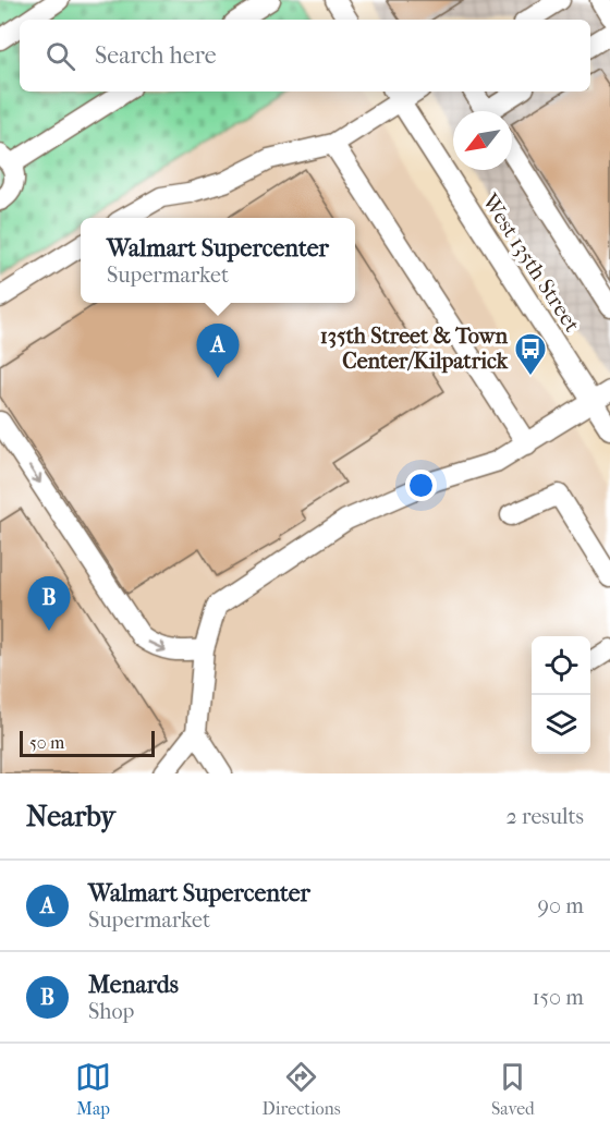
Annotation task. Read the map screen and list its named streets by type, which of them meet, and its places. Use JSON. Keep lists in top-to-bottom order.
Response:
{
  "streets": {
    "street": ["West 135th Street"]
  },
  "places": {
    "bus stop": ["135th Street & Town Center/Kilpatrick"]
  },
  "scale_bar": "50 m",
  "north": "bottom left",
  "page": {
    "search": "Search here",
    "popup": ["Walmart Supercenter", "Supermarket"],
    "pins": ["A", "B"],
    "scale": "50 m",
    "heading": ["Nearby", "2 results"],
    "list": [
      {
        "mark": "A",
        "name": "Walmart Supercenter",
        "note": "Supermarket",
        "value": "90 m"
      },
      {
        "mark": "B",
        "name": "Menards",
        "note": "Shop",
        "value": "150 m"
      }
    ],
    "nav": ["Map", "Directions", "Saved"]
  }
}
